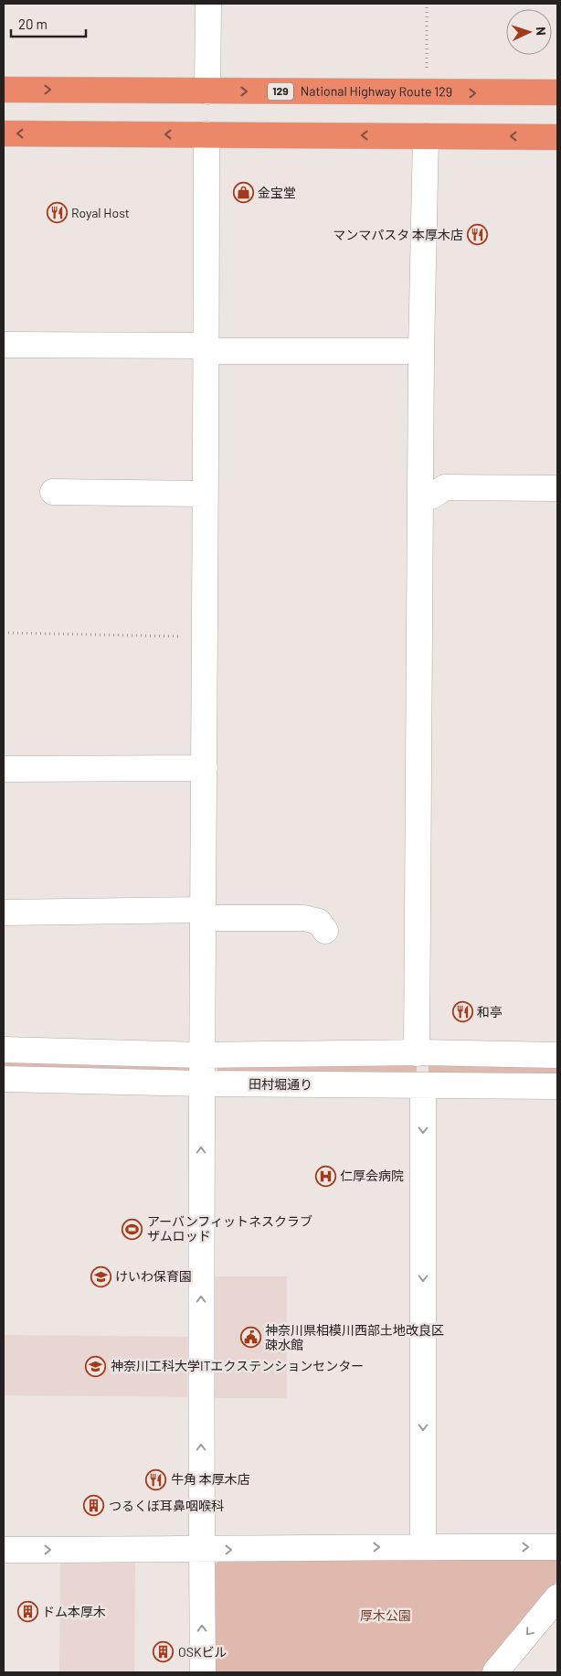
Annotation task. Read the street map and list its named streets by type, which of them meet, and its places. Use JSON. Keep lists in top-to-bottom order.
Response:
{
  "streets": {
    "highway": ["129", "National Highway Route 129"],
    "street": ["田村堀通り"]
  },
  "parks": ["厚木公園"],
  "places": {
    "shop": ["金宝堂"],
    "restaurant": [
      "Royal Host",
      "マンマパスタ 本厚木店",
      "和亭",
      "牛角 本厚木店"
    ],
    "hospital": ["仁厚会病院"],
    "sports": ["アーバンフィットネスクラブ ザムロッド"],
    "school or university": ["けいわ保育園", "神奈川工科大学ITエクステンションセンター"],
    "public building": ["神奈川県相模川西部土地改良区 疎水館"],
    "building": ["つるくぼ耳鼻咽喉科", "ドム本厚木", "OSKビル"]
  },
  "scale_bar": "20 m",
  "north": "right"
}
